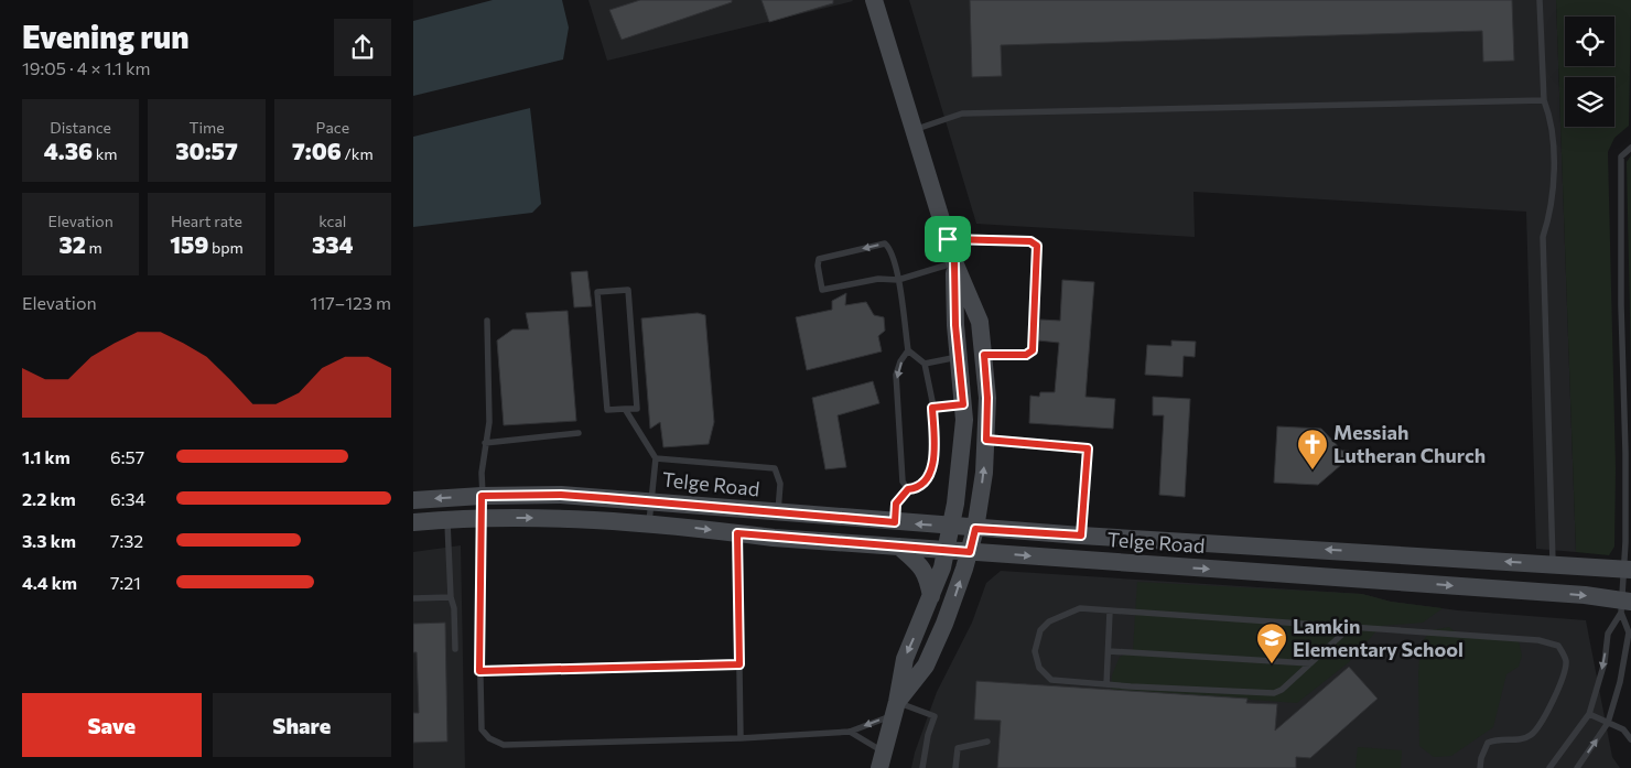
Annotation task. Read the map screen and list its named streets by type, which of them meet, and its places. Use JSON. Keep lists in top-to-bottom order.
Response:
{
  "streets": {
    "main road": ["Telge Road"]
  },
  "places": {
    "church": ["Messiah Lutheran Church"],
    "school or university": ["Lamkin Elementary School"]
  },
  "page": {
    "heading": ["Evening run", "19:05 · 4 × 1.1 km"],
    "stats": [
      ["Distance", "4.36 km"],
      ["Time", "30:57"],
      ["Pace", "7:06 /km"],
      ["Elevation", "32 m"],
      ["Heart rate", "159 bpm"],
      ["kcal", "334"]
    ],
    "chart": ["Elevation", "117–123 m"],
    "list": [
      {
        "name": "1.1 km",
        "note": "6:57"
      },
      {
        "name": "2.2 km",
        "note": "6:34"
      },
      {
        "name": "3.3 km",
        "note": "7:32"
      },
      {
        "name": "4.4 km",
        "note": "7:21"
      }
    ],
    "buttons": ["Save", "Share"]
  }
}
